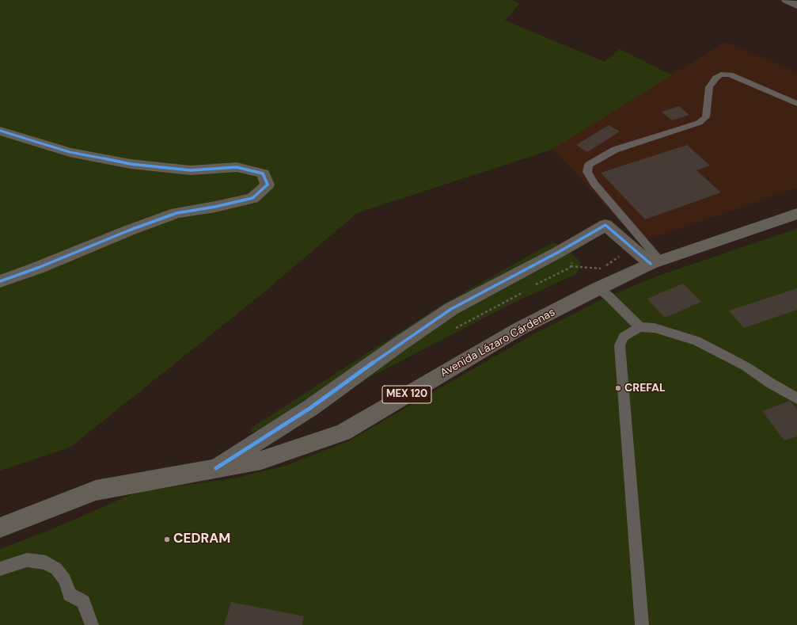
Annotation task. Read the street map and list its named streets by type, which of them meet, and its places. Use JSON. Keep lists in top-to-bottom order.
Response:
{
  "streets": {
    "main road": ["Avenida Lázaro Cárdenas", "MEX 120"]
  },
  "places": ["CREFAL", "CEDRAM"]
}
